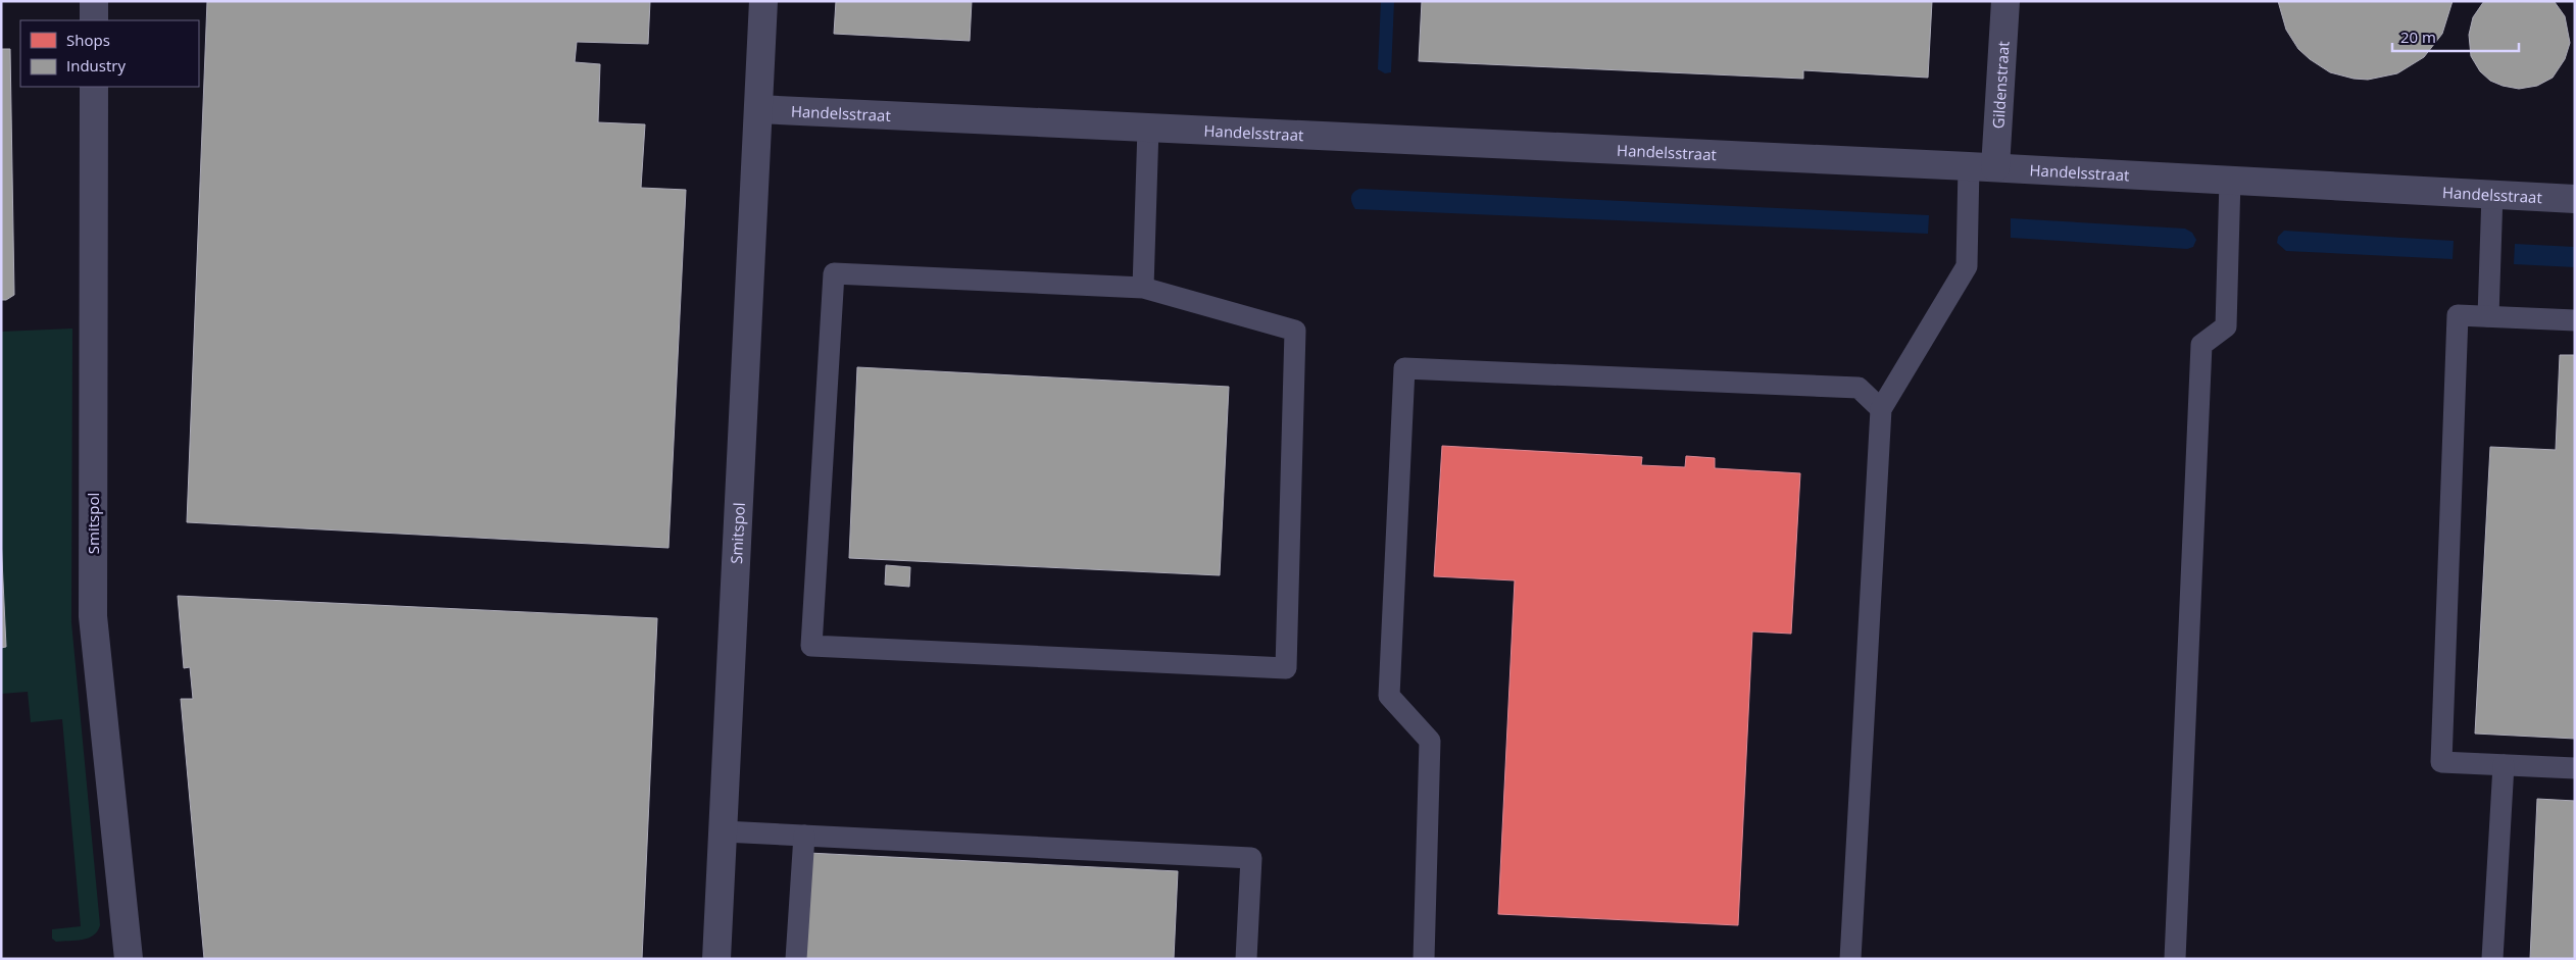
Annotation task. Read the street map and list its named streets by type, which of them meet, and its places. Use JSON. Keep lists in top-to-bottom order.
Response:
{
  "streets": {
    "street": ["Gildenstraat", "Handelsstraat", "Smitspol"]
  },
  "crossings": [
    ["Gildenstraat", "Handelsstraat"],
    ["Handelsstraat", "Smitspol"]
  ],
  "legend": ["Shops", "Industry"],
  "scale_bar": "20 m"
}
